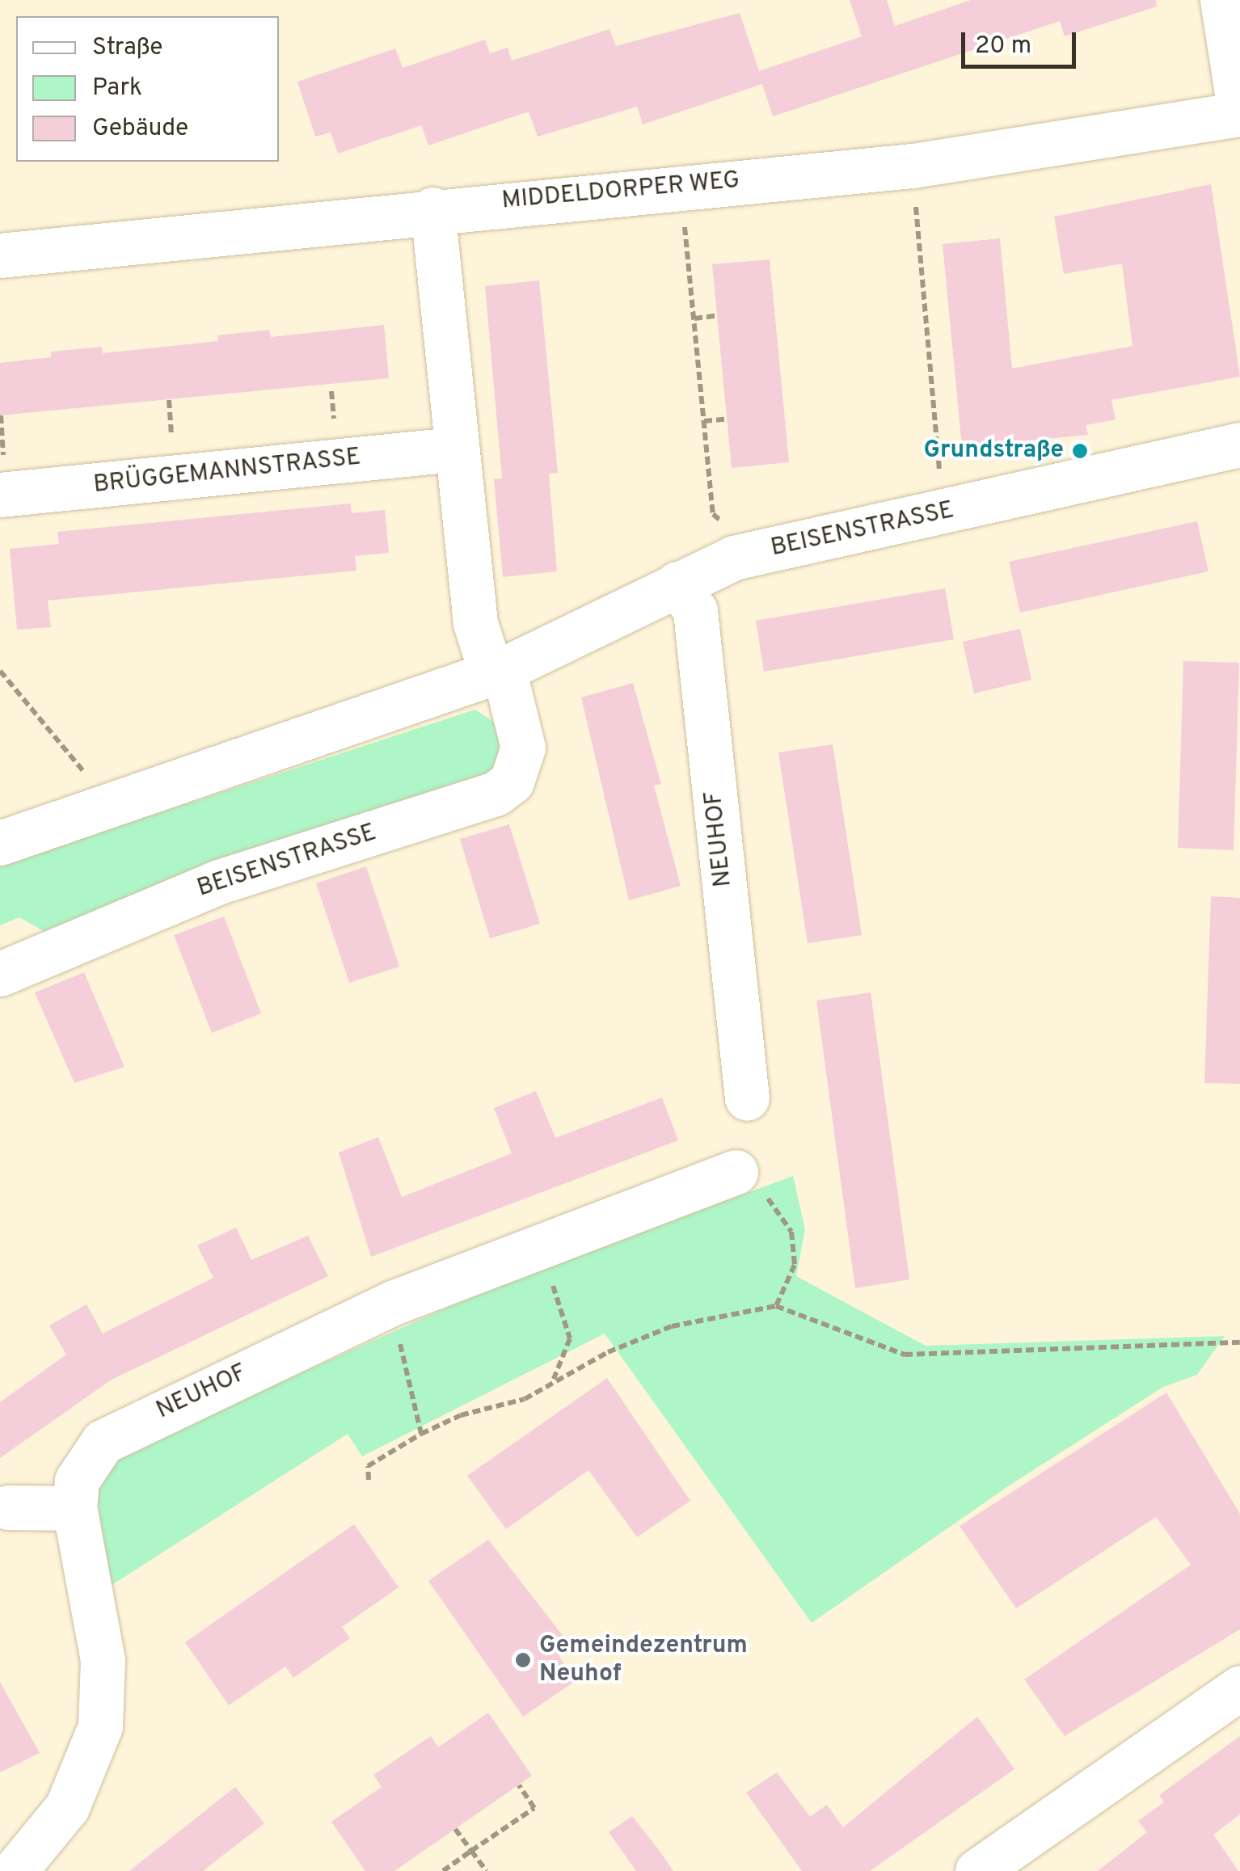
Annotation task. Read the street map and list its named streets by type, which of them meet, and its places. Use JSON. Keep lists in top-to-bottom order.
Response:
{
  "streets": {
    "street": [
      "MIDDELDORPER WEG",
      "BRÜGGEMANNSTRASSE",
      "BEISENSTRASSE",
      "NEUHOF"
    ]
  },
  "crossings": [
    ["BEISENSTRASSE", "NEUHOF"]
  ],
  "places": ["Grundstraße", "Gemeindezentrum Neuhof"],
  "legend": ["Straße", "Park", "Gebäude"],
  "scale_bar": "20 m"
}
